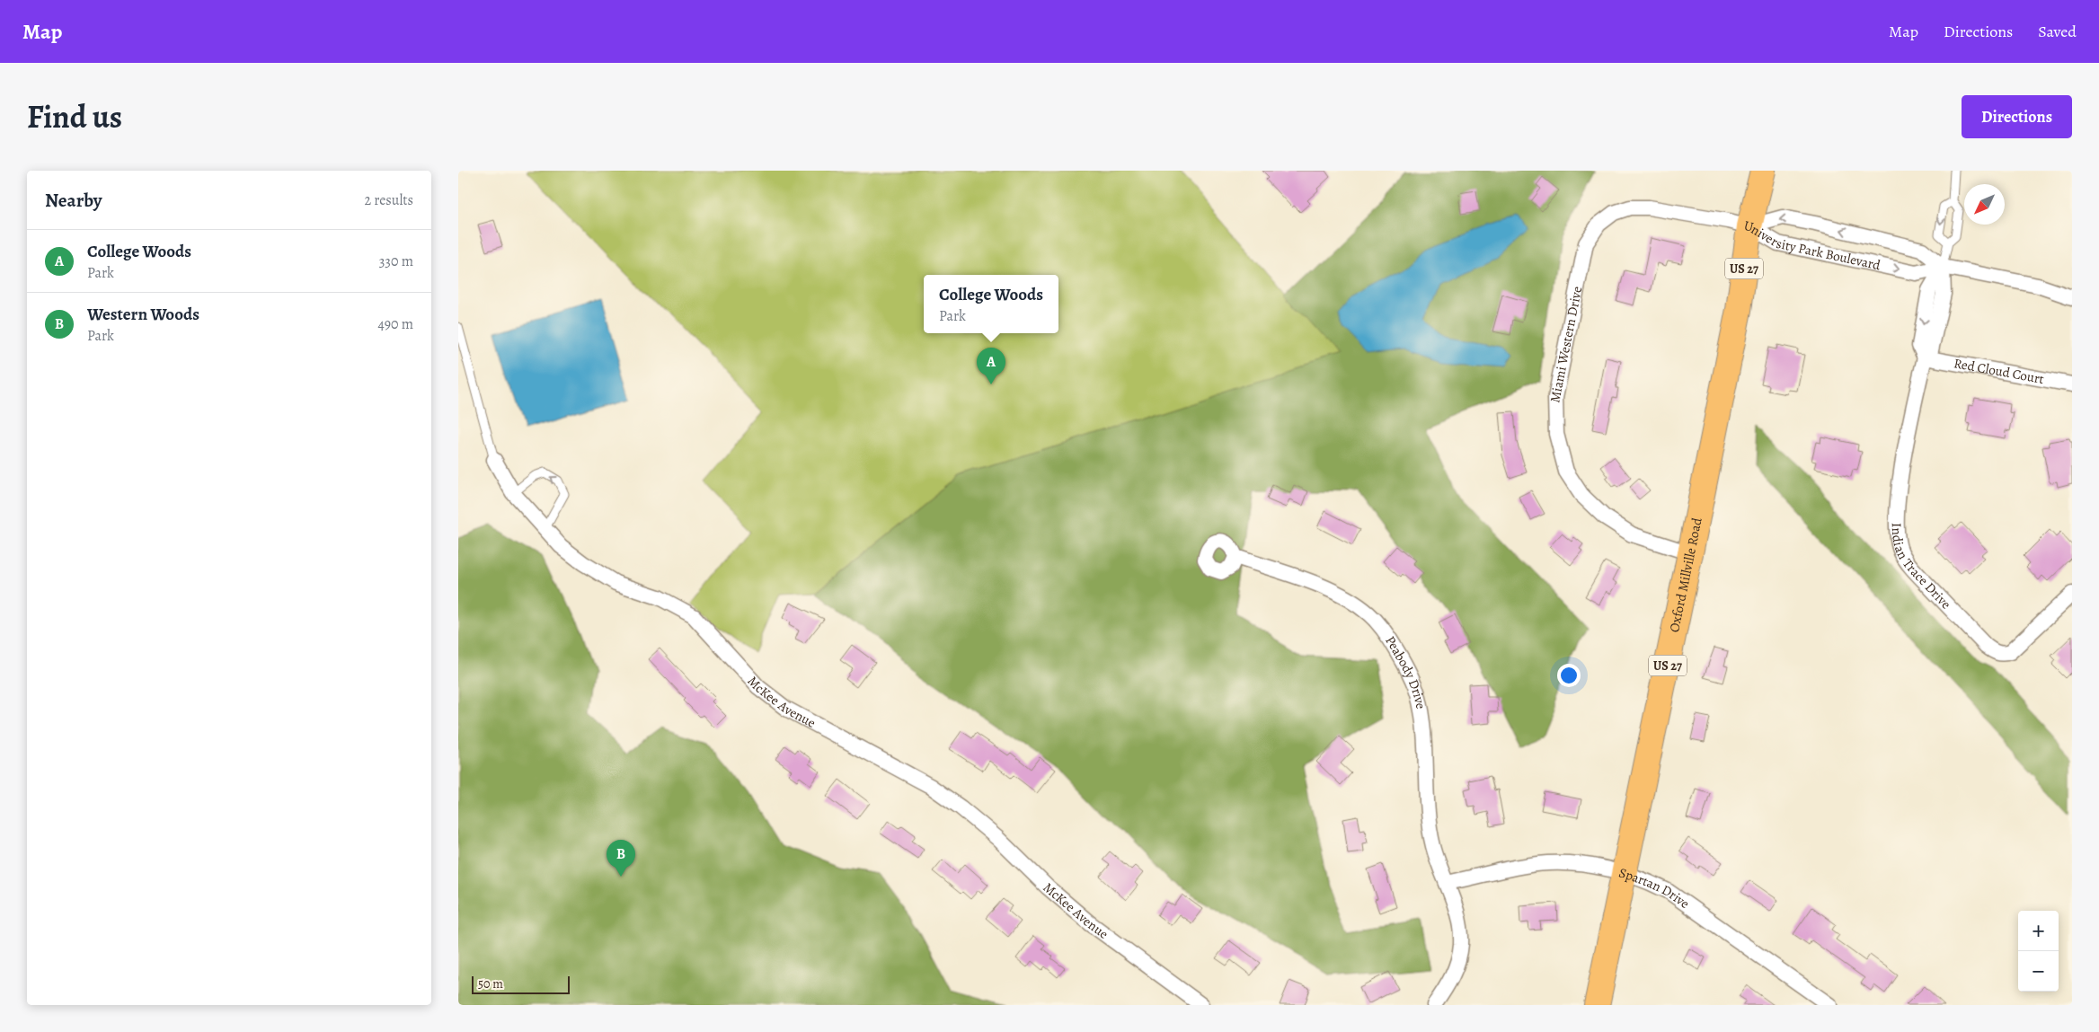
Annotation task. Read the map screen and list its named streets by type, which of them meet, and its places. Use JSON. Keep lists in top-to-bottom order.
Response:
{
  "streets": {
    "highway": ["US 27", "Oxford Millville Road"],
    "street": [
      "University Park Boulevard",
      "Miami Western Drive",
      "Red Cloud Court",
      "Indian Trace Drive",
      "Peabody Drive",
      "McKee Avenue",
      "Spartan Drive"
    ]
  },
  "crossings": [
    ["University Park Boulevard", "Miami Western Drive"],
    ["University Park Boulevard", "Indian Trace Drive"],
    ["University Park Boulevard", "Oxford Millville Road"],
    ["Miami Western Drive", "Oxford Millville Road"],
    ["Red Cloud Court", "Indian Trace Drive"],
    ["Oxford Millville Road", "Spartan Drive"],
    ["Peabody Drive", "Spartan Drive"]
  ],
  "scale_bar": "50 m",
  "north": "bottom left",
  "page": {
    "header": "Map",
    "nav": ["Map", "Directions", "Saved"],
    "title": "Find us",
    "buttons": "Directions",
    "heading": ["Nearby", "2 results"],
    "list": [
      {
        "mark": "A",
        "name": "College Woods",
        "note": "Park",
        "value": "330 m"
      },
      {
        "mark": "B",
        "name": "Western Woods",
        "note": "Park",
        "value": "490 m"
      }
    ],
    "popup": ["College Woods", "Park"],
    "pins": ["A", "B"],
    "map_buttons": ["+", "−"],
    "scale": "50 m"
  }
}
